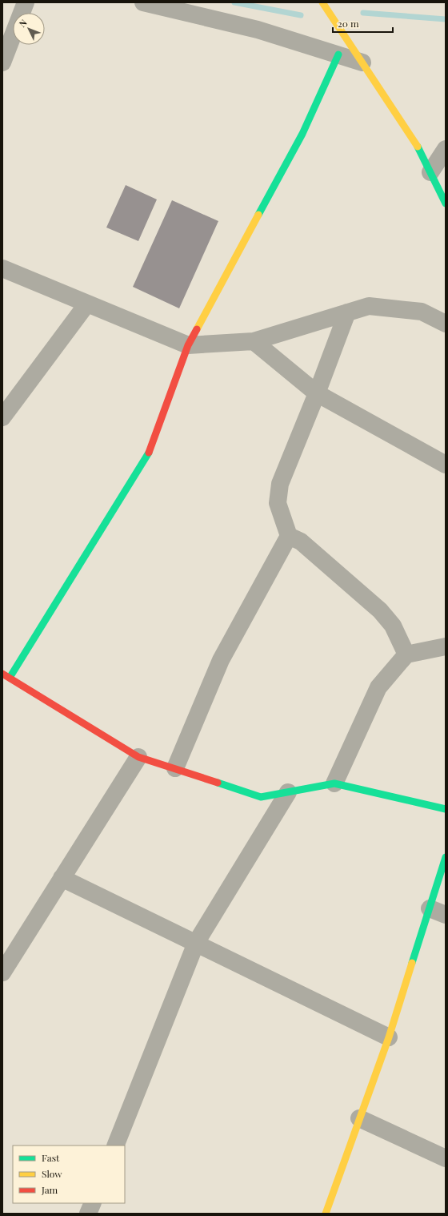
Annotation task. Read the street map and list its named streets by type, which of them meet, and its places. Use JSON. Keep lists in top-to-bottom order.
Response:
{
  "legend": ["Fast", "Slow", "Jam"],
  "scale_bar": "20 m",
  "north": "top left"
}
